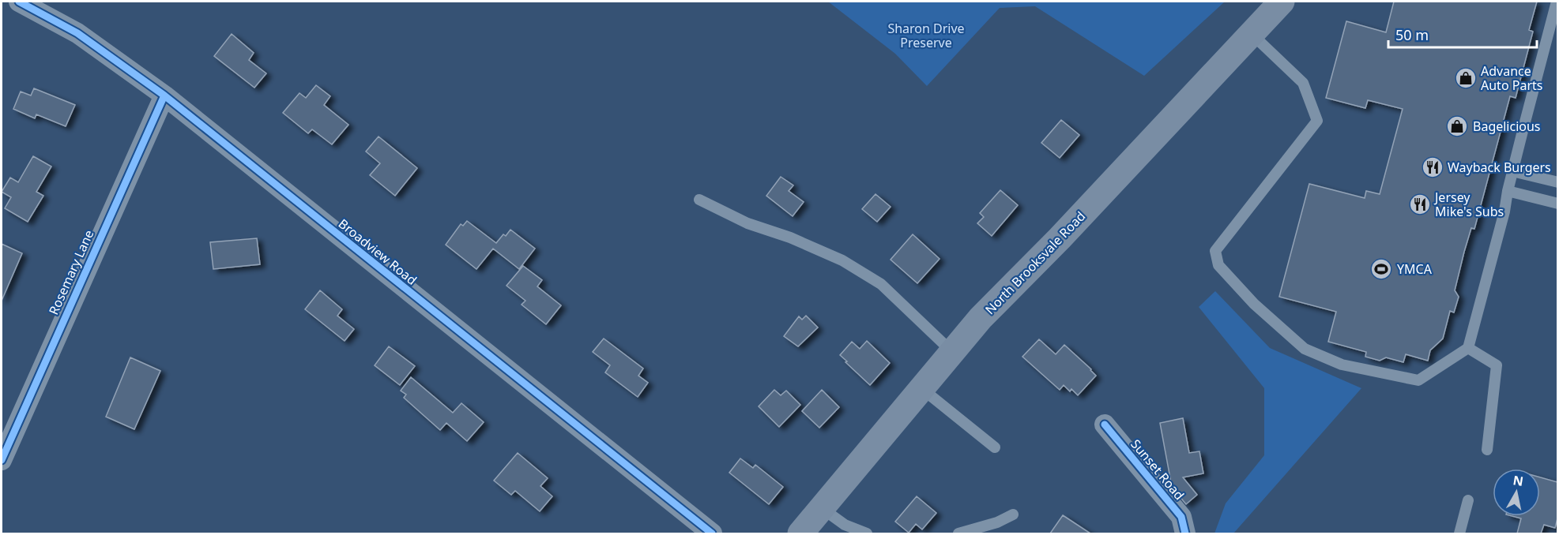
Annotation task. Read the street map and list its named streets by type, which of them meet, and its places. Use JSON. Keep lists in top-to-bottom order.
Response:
{
  "streets": {
    "main road": ["North Brooksvale Road"],
    "street": ["Broadview Road", "Rosemary Lane", "Sunset Road"]
  },
  "crossings": [
    ["Broadview Road", "Rosemary Lane"]
  ],
  "parks": ["Sharon Drive Preserve"],
  "places": {
    "shop": ["Advance Auto Parts", "Bagelicious"],
    "restaurant": ["Wayback Burgers", "Jersey Mike's Subs"],
    "sports": ["YMCA"]
  },
  "scale_bar": "50 m",
  "north": "top"
}
